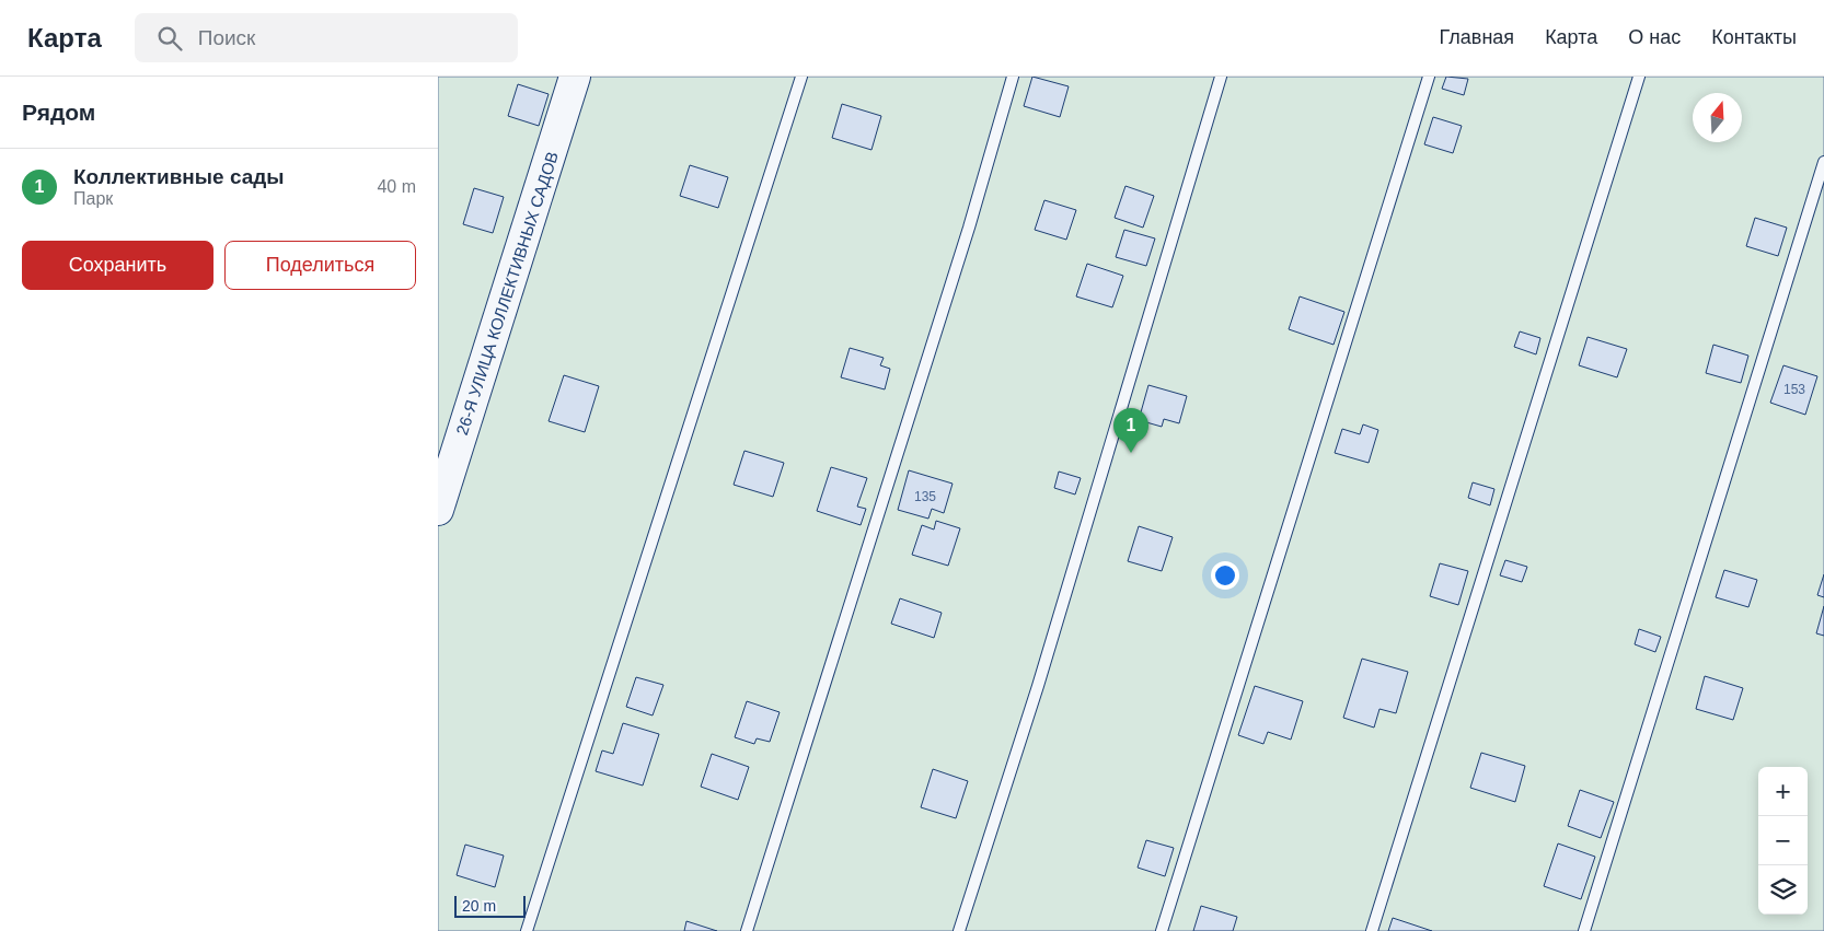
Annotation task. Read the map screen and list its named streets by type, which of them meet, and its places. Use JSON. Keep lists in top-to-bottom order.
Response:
{
  "streets": {
    "main road": ["26-Я УЛИЦА КОЛЛЕКТИВНЫХ САДОВ"]
  },
  "house_numbers": ["153", "135"],
  "scale_bar": "20 m",
  "north": "top",
  "page": {
    "header": "Карта",
    "search": "Поиск",
    "nav": [
      "Главная",
      "Карта",
      "О нас",
      "Контакты"
    ],
    "heading": "Рядом",
    "list": [
      {
        "mark": "1",
        "name": "Коллективные сады",
        "note": "Парк",
        "value": "40 m"
      }
    ],
    "buttons": ["Сохранить", "Поделиться"],
    "pins": "1",
    "map_buttons": ["+", "−"],
    "scale": "20 m"
  }
}
